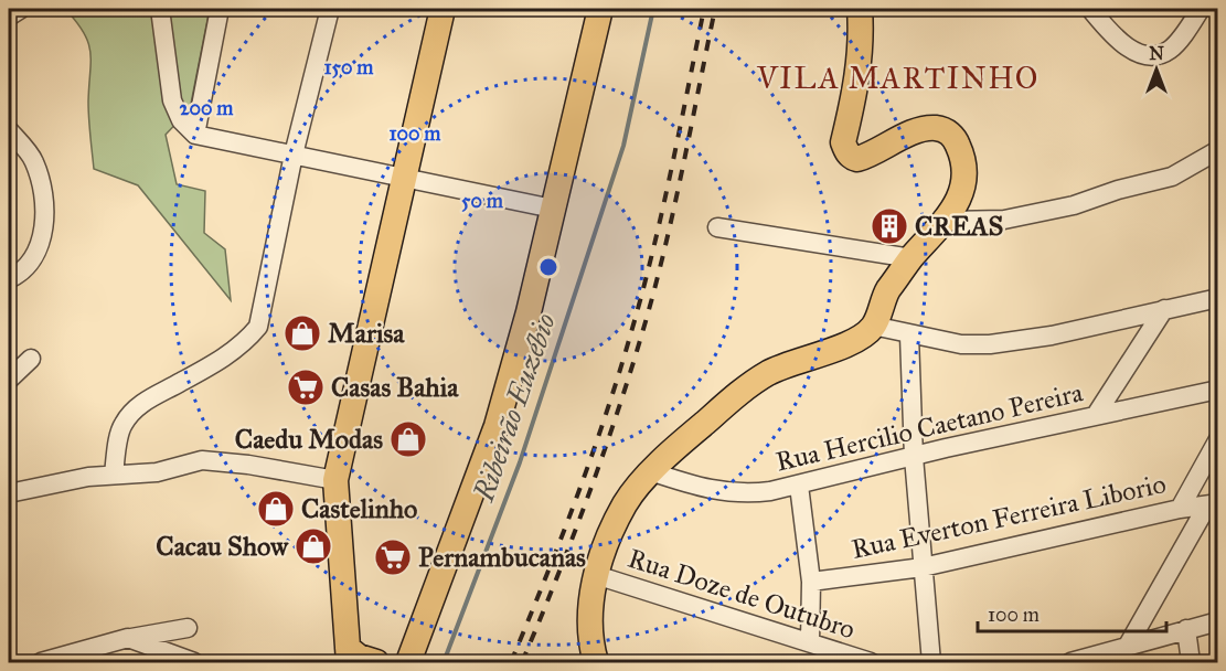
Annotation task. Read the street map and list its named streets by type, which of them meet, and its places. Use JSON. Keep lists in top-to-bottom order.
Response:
{
  "streets": {
    "street": ["Rua Hercilio Caetano Pereira", "Rua Everton Ferreira Liborio", "Rua Doze de Outubro"]
  },
  "districts": ["VILA MARTINHO"],
  "water": ["Ribeirão Euzébio"],
  "places": {
    "building": ["CREAS"],
    "shop": [
      "Marisa",
      "Caedu Modas",
      "Castelinho",
      "Cacau Show"
    ],
    "supermarket": ["Casas Bahia", "Pernambucanas"]
  },
  "scale_bar": "100 m",
  "north": "top",
  "rings": [
    "150 m",
    "200 m",
    "100 m",
    "50 m"
  ]
}
